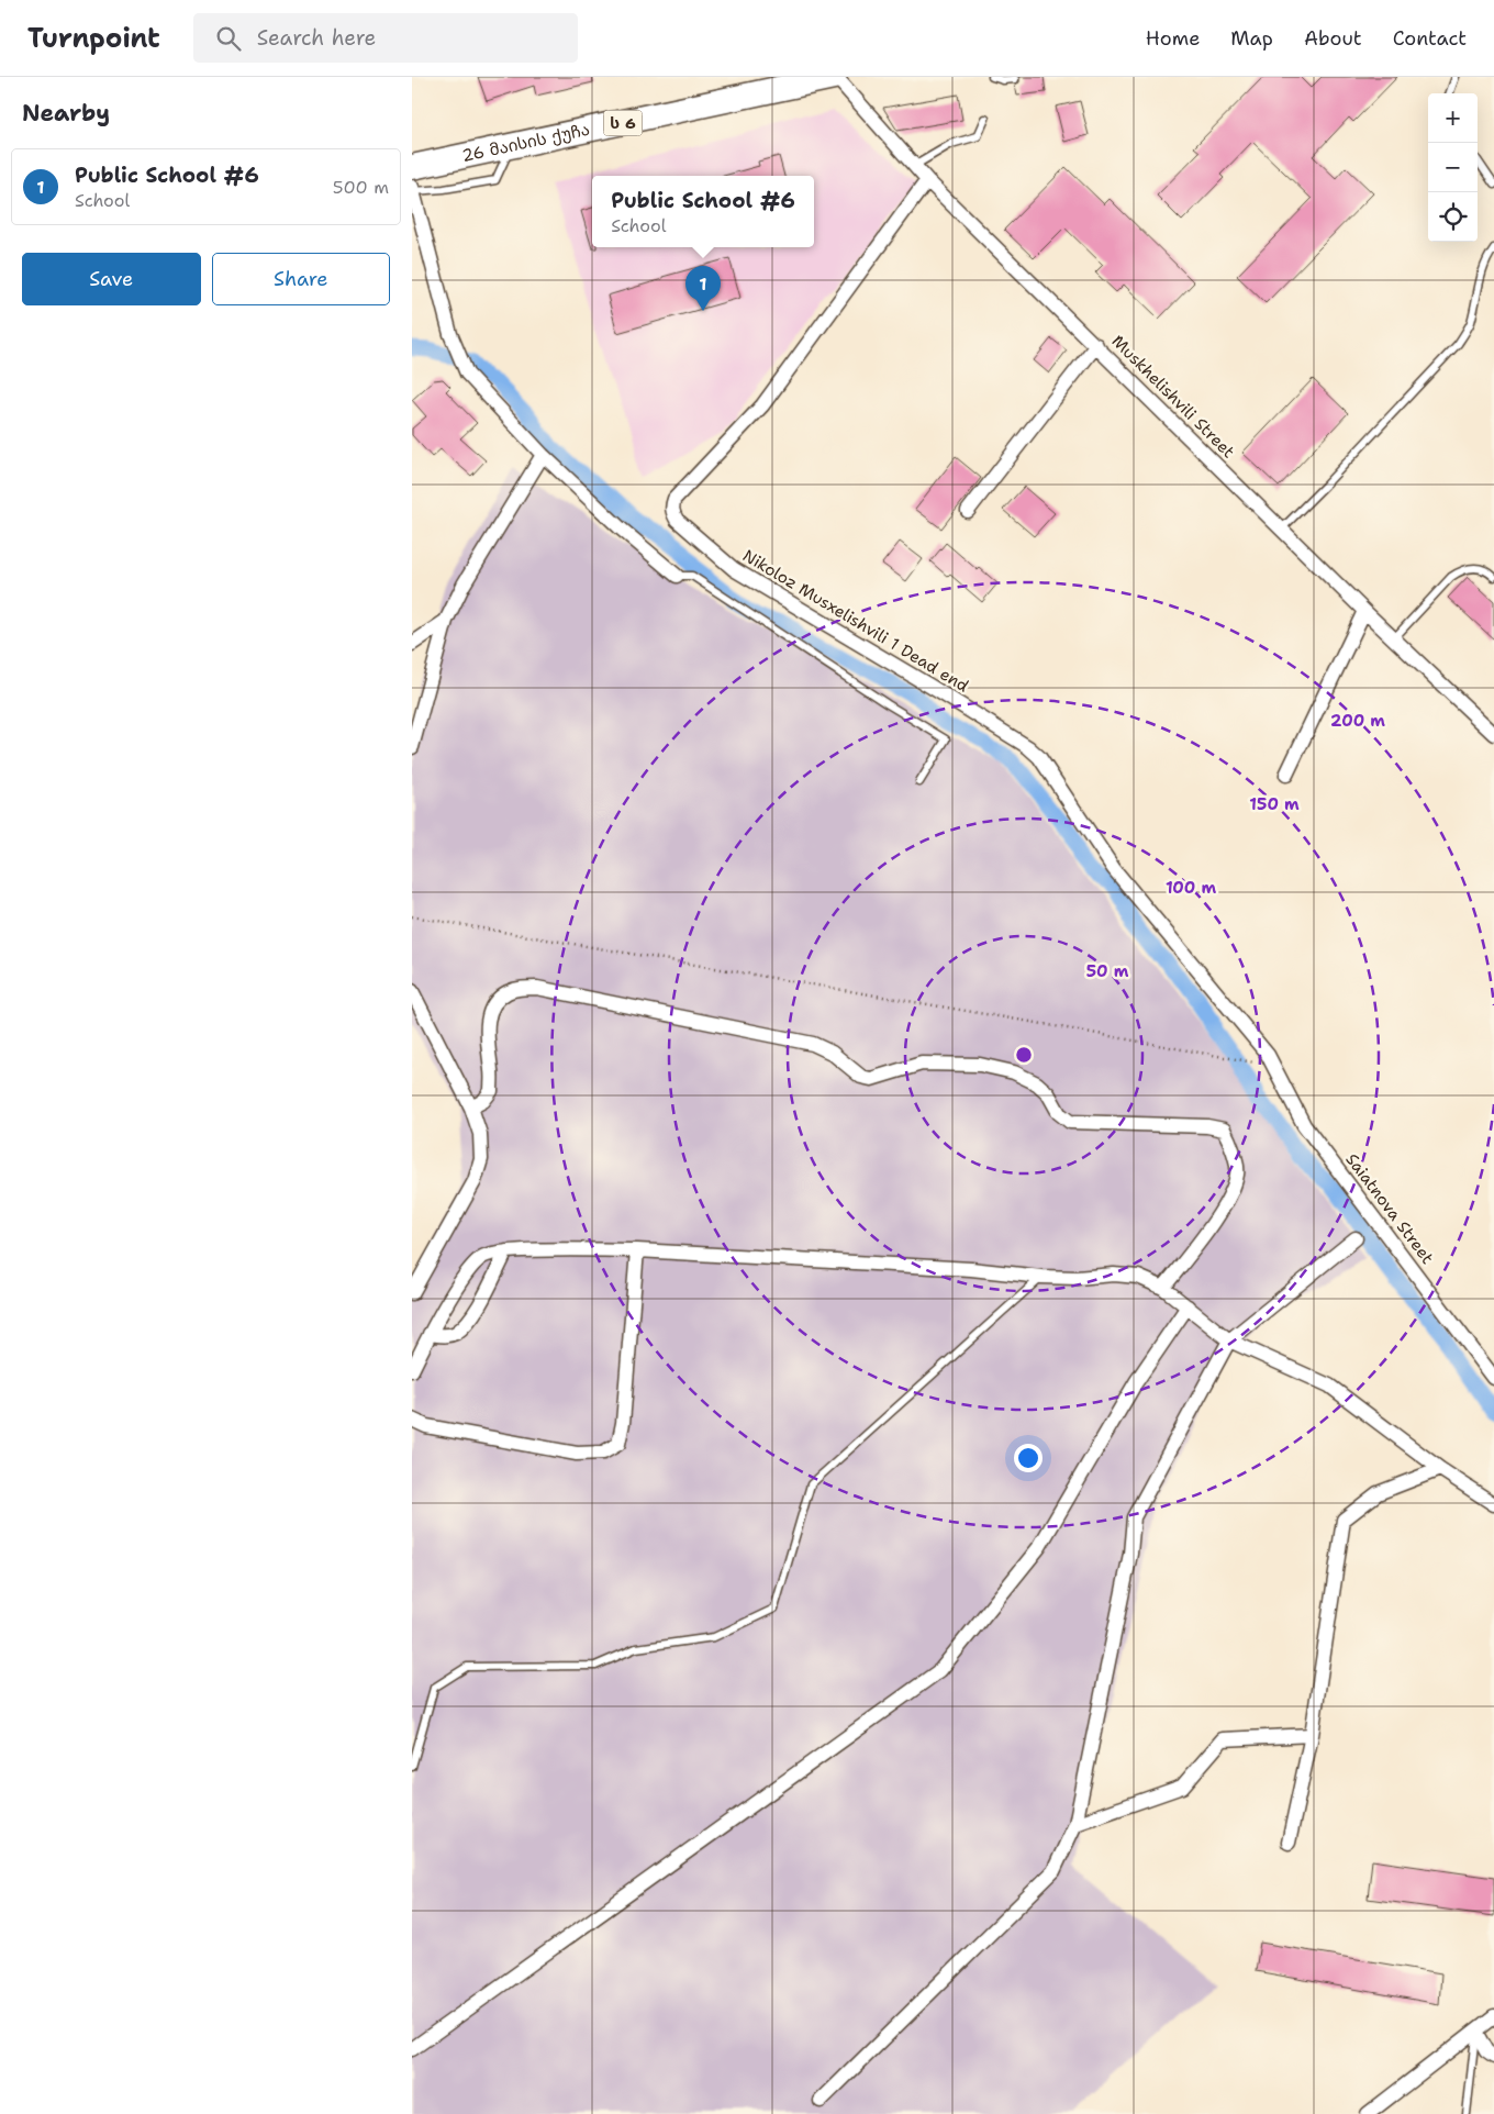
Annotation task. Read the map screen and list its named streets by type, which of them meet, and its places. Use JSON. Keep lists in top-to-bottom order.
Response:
{
  "streets": {
    "highway": ["ს 6", "26 მაისის ქუჩა"],
    "street": ["Muskhelishvili Street", "Nikoloz Musxelishvili 1 Dead end", "Saiatnova Street"]
  },
  "crossings": [
    ["26 მაისის ქუჩა", "Muskhelishvili Street"],
    ["Muskhelishvili Street", "Nikoloz Musxelishvili 1 Dead end"],
    ["Nikoloz Musxelishvili 1 Dead end", "Saiatnova Street"]
  ],
  "page": {
    "header": "Turnpoint",
    "search": "Search here",
    "nav": [
      "Home",
      "Map",
      "About",
      "Contact"
    ],
    "heading": "Nearby",
    "map_buttons": ["+", "−"],
    "list": [
      {
        "mark": "1",
        "name": "Public School #6",
        "note": "School",
        "value": "500 m"
      }
    ],
    "popup": ["Public School #6", "School"],
    "buttons": ["Save", "Share"],
    "pins": "1"
  },
  "rings": [
    "200 m",
    "150 m",
    "100 m",
    "50 m"
  ]
}
